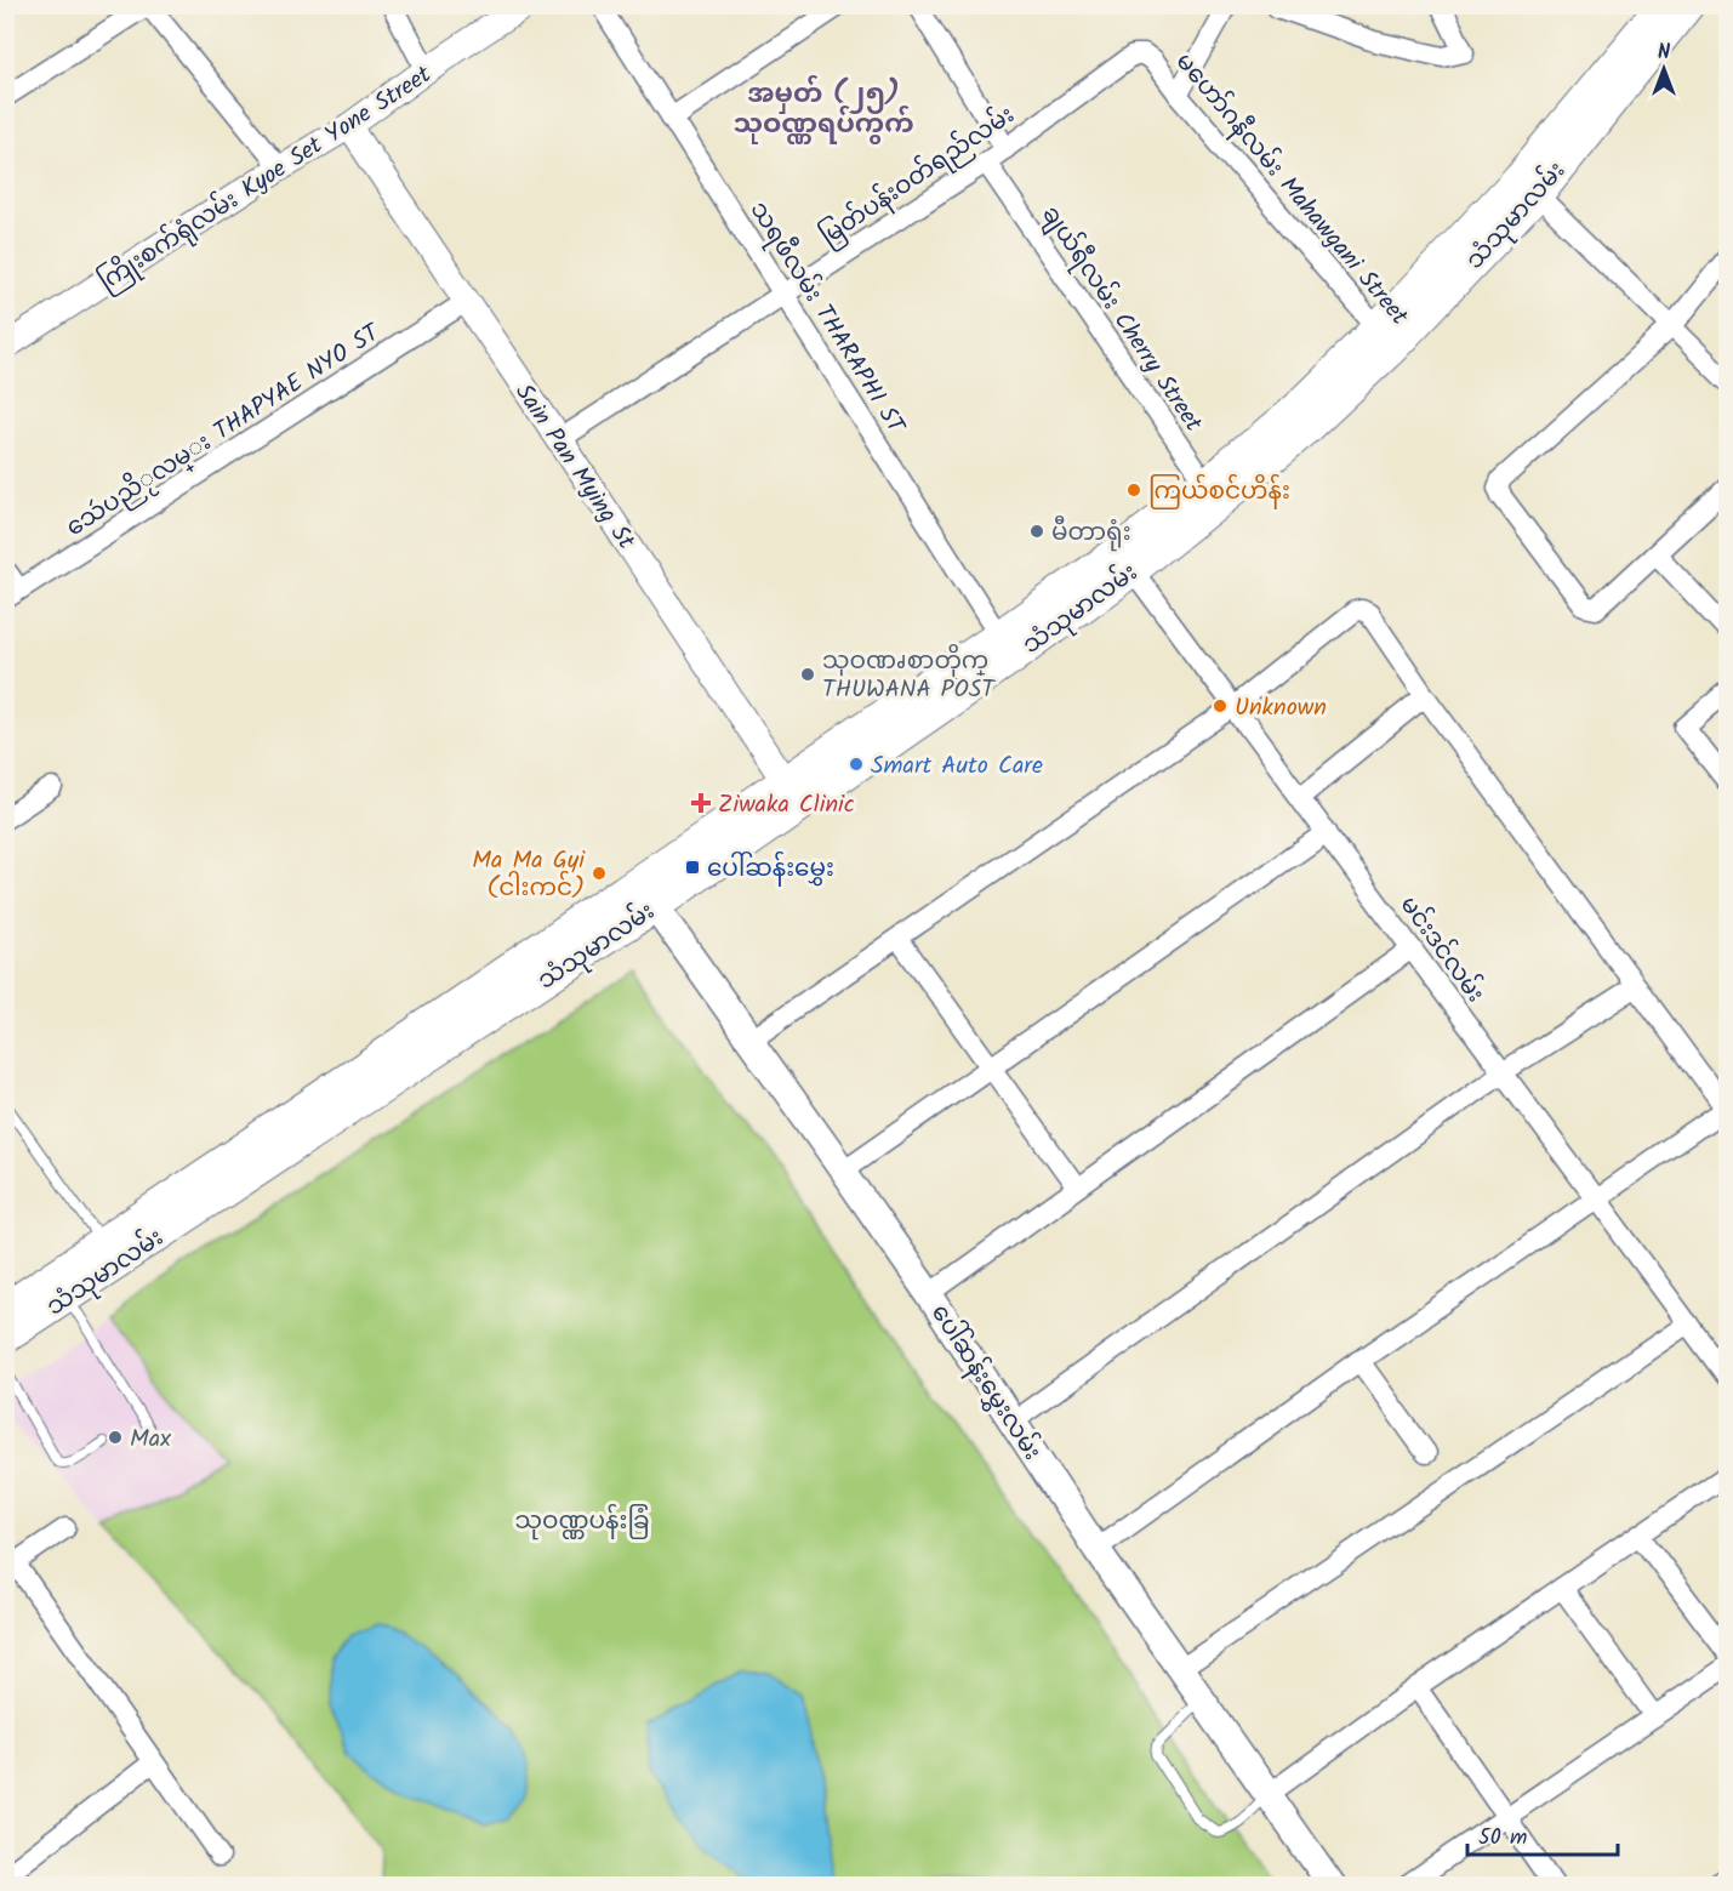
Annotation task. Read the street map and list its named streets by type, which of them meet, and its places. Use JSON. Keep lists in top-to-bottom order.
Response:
{
  "streets": {
    "main road": ["သံသုမာလမ်း", "ပေါ်ဆန်းမွှေးလမ်း"],
    "street": [
      "မြတ်ပန်းဝတ်ရည်လမ်း",
      "ကြိုးစက်ရုံလမ်း Kyoe Set Yone Street",
      "မဟော်ဂနီလမ်း Mahawgani Street",
      "သရဖီလမ်း THARAPHI ST",
      "ချယ်ရီလမ်း Cherry Street",
      "သေဴပညိႂလမ္း THAPYAE NYO ST",
      "Sain Pan Mying St",
      "မင်းဒင်လမ်း"
    ]
  },
  "crossings": [
    ["မြတ်ပန်းဝတ်ရည်လမ်း", "မဟော်ဂနီလမ်း Mahawgani Street"],
    ["မြတ်ပန်းဝတ်ရည်လမ်း", "သရဖီလမ်း THARAPHI ST"],
    ["မြတ်ပန်းဝတ်ရည်လမ်း", "ချယ်ရီလမ်း Cherry Street"],
    ["မြတ်ပန်းဝတ်ရည်လမ်း", "Sain Pan Mying St"],
    ["ကြိုးစက်ရုံလမ်း Kyoe Set Yone Street", "Sain Pan Mying St"],
    ["မဟော်ဂနီလမ်း Mahawgani Street", "သံသုမာလမ်း"],
    ["သံသုမာလမ်း", "သရဖီလမ်း THARAPHI ST"],
    ["သံသုမာလမ်း", "ချယ်ရီလမ်း Cherry Street"],
    ["သံသုမာလမ်း", "Sain Pan Mying St"],
    ["သံသုမာလမ်း", "မင်းဒင်လမ်း"],
    ["သံသုမာလမ်း", "ပေါ်ဆန်းမွှေးလမ်း"],
    ["သေဴပညိႂလမ္း THAPYAE NYO ST", "Sain Pan Mying St"]
  ],
  "districts": ["အမှတ် (၂၅) သုဝဏ္ဏရပ်ကွက်"],
  "parks": ["သုဝဏ္ဏပန်းခြံ"],
  "places": {
    "other": [
      "ကြယ်စင်ဟိန်း",
      "မီတာရုံး",
      "သုဝဏၧစာတိုက္ THUWANA POST",
      "Unknown",
      "Smart Auto Care",
      "Ma Ma Gyi (ငါးကင်)",
      "Max"
    ],
    "health": ["Ziwaka Clinic"],
    "transit": ["ပေါ်ဆန်းမွှေး"]
  },
  "scale_bar": "50 m",
  "north": "top"
}
